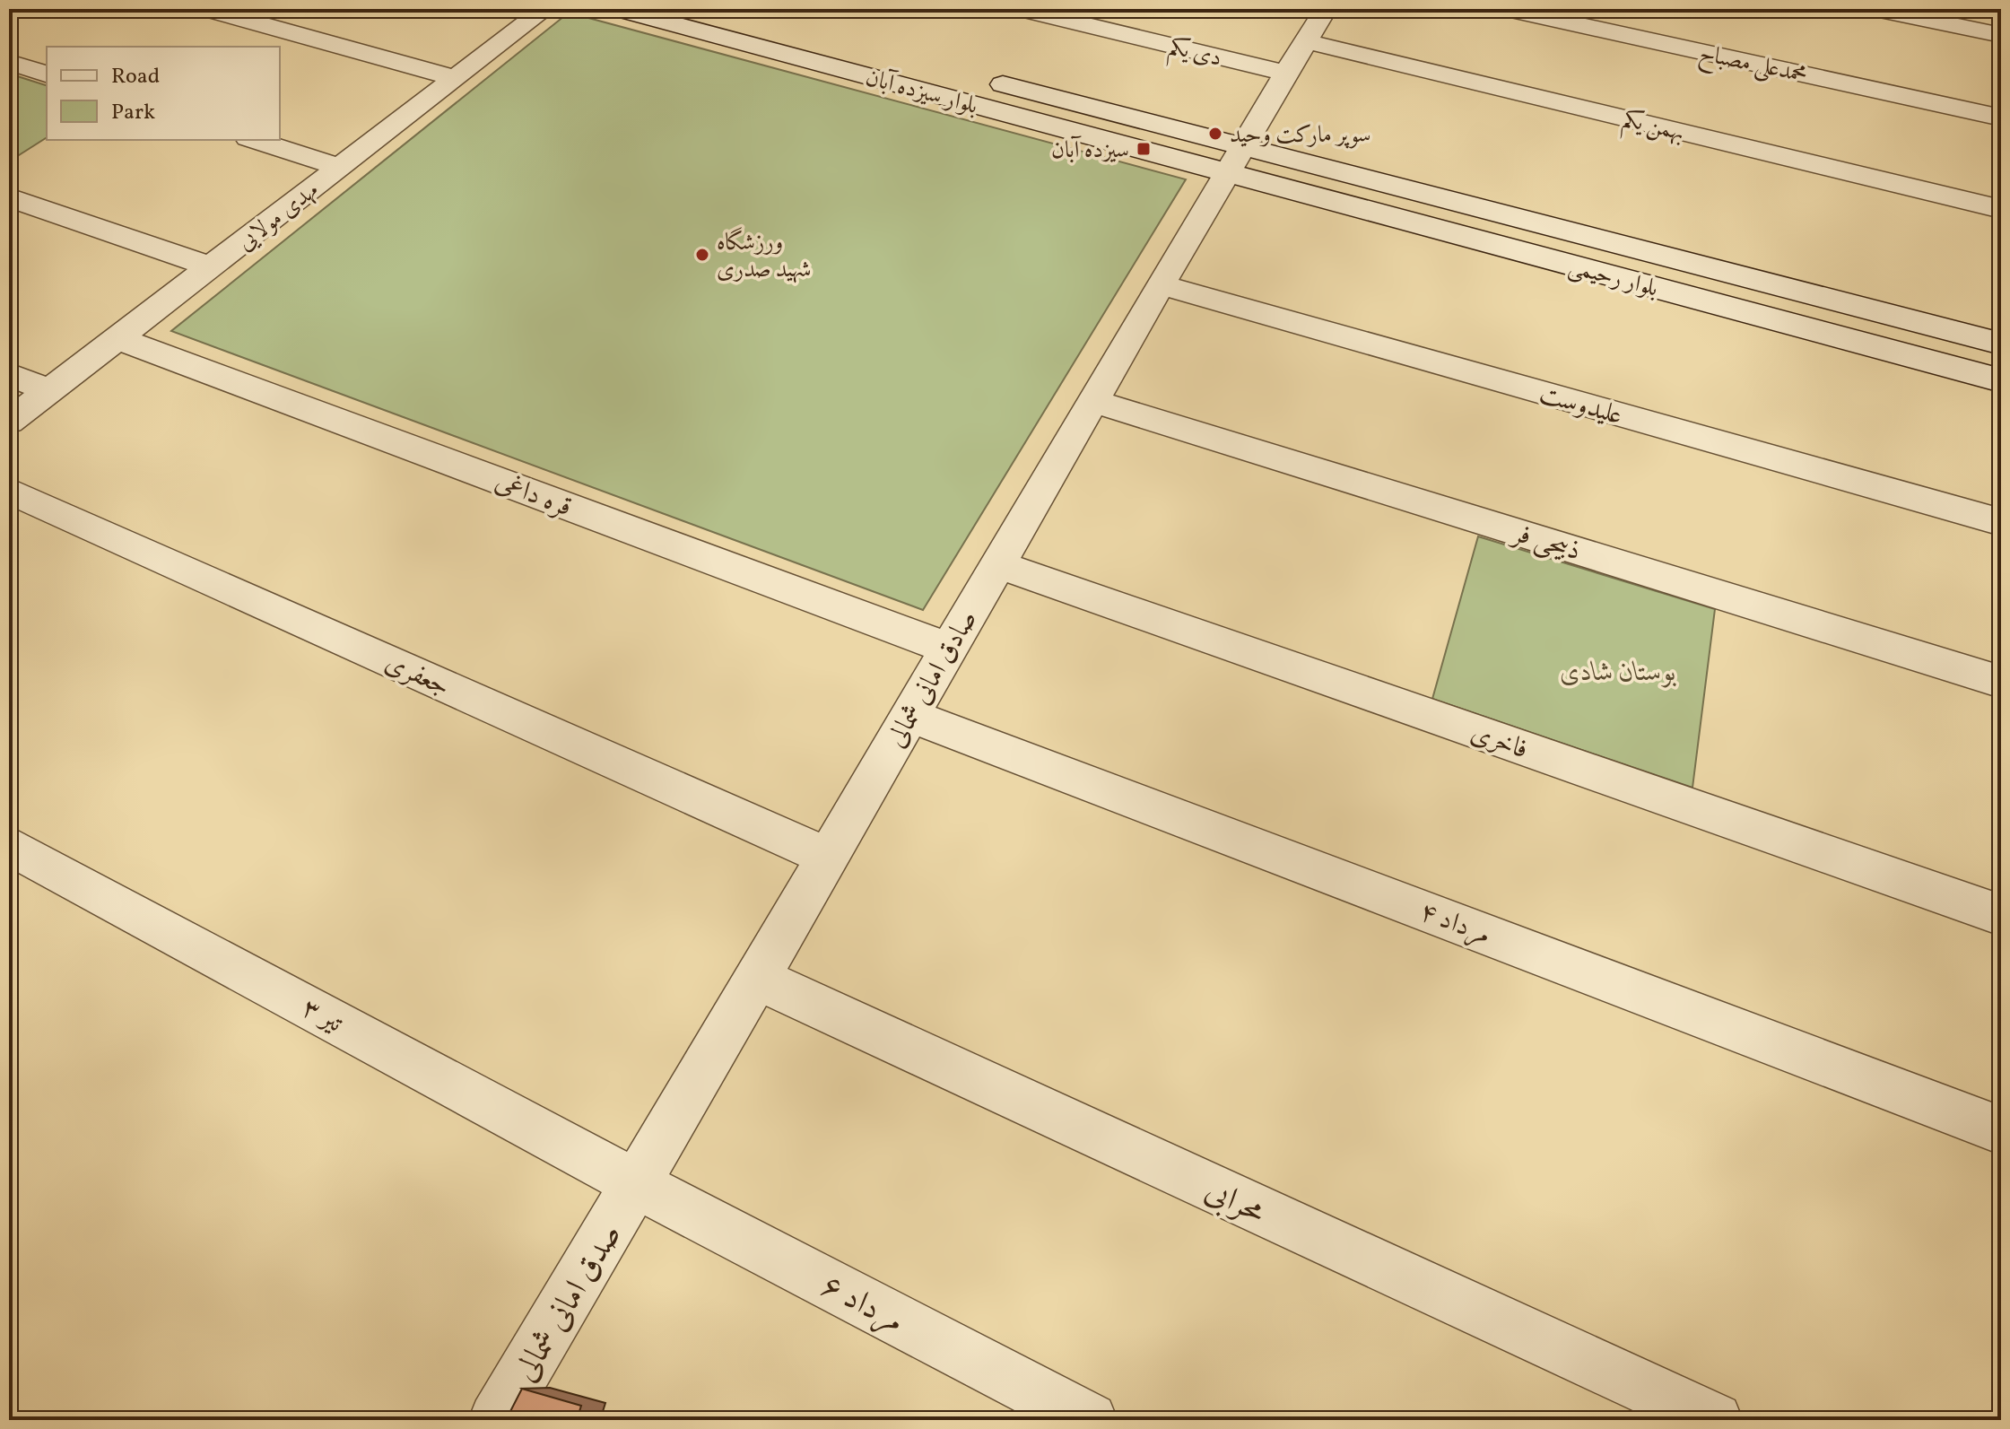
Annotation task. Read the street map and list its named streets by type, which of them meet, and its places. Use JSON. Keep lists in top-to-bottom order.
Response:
{
  "streets": {
    "street": [
      "دی یکم",
      "محمدعلی مصباح",
      "بلوار سیزده آبان",
      "بهمن یکم",
      "مهدی مولایی",
      "بلوار رحیمی",
      "علیدوست",
      "قره داغی",
      "ذبیحی فر",
      "جعفری",
      "صادق امانی شمالی",
      "فاخری",
      "مرداد ۴",
      "تیر ۳",
      "محرابی",
      "صدق امانی شمالی",
      "مرداد ۶"
    ]
  },
  "crossings": [
    ["دی یکم", "صادق امانی شمالی"],
    ["بلوار سیزده آبان", "بلوار رحیمی"],
    ["بلوار سیزده آبان", "صادق امانی شمالی"],
    ["بهمن یکم", "صادق امانی شمالی"],
    ["مهدی مولایی", "قره داغی"],
    ["بلوار رحیمی", "صادق امانی شمالی"],
    ["علیدوست", "صادق امانی شمالی"],
    ["قره داغی", "صادق امانی شمالی"],
    ["ذبیحی فر", "صادق امانی شمالی"],
    ["جعفری", "صادق امانی شمالی"],
    ["صادق امانی شمالی", "فاخری"],
    ["صادق امانی شمالی", "مرداد ۴"],
    ["صادق امانی شمالی", "تیر ۳"],
    ["صادق امانی شمالی", "محرابی"],
    ["صادق امانی شمالی", "صدق امانی شمالی"],
    ["صادق امانی شمالی", "مرداد ۶"],
    ["تیر ۳", "صدق امانی شمالی"],
    ["تیر ۳", "مرداد ۶"],
    ["صدق امانی شمالی", "مرداد ۶"]
  ],
  "parks": ["بوستان شادی"],
  "places": {
    "other": ["سوپر مارکت وحید", "ورزشگاه شهید صدری"],
    "transit": ["سیزده آبان"]
  },
  "legend": ["Road", "Park"]
}
